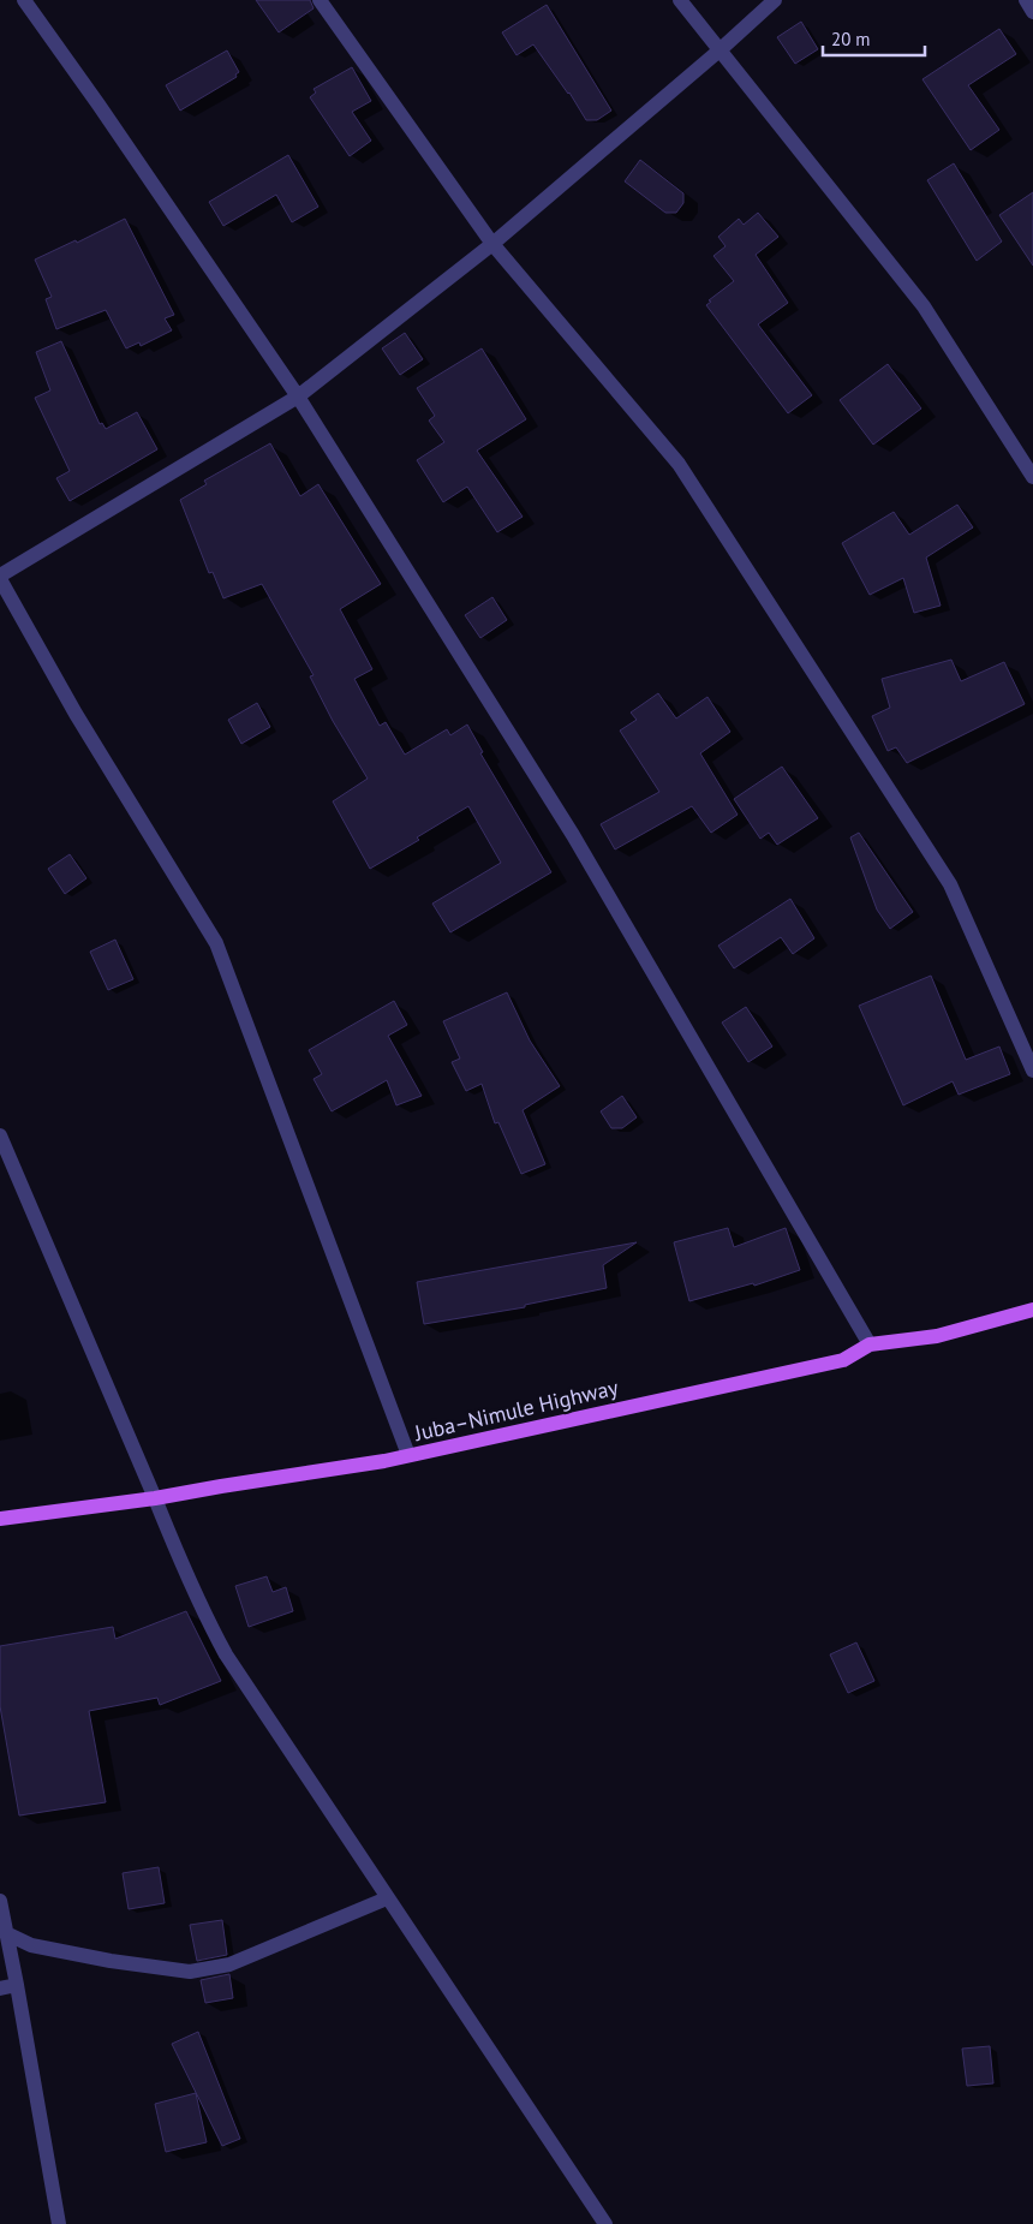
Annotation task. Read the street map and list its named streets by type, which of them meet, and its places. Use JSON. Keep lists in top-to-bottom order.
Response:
{
  "streets": {
    "main road": ["Juba–Nimule Highway"]
  },
  "scale_bar": "20 m"
}
